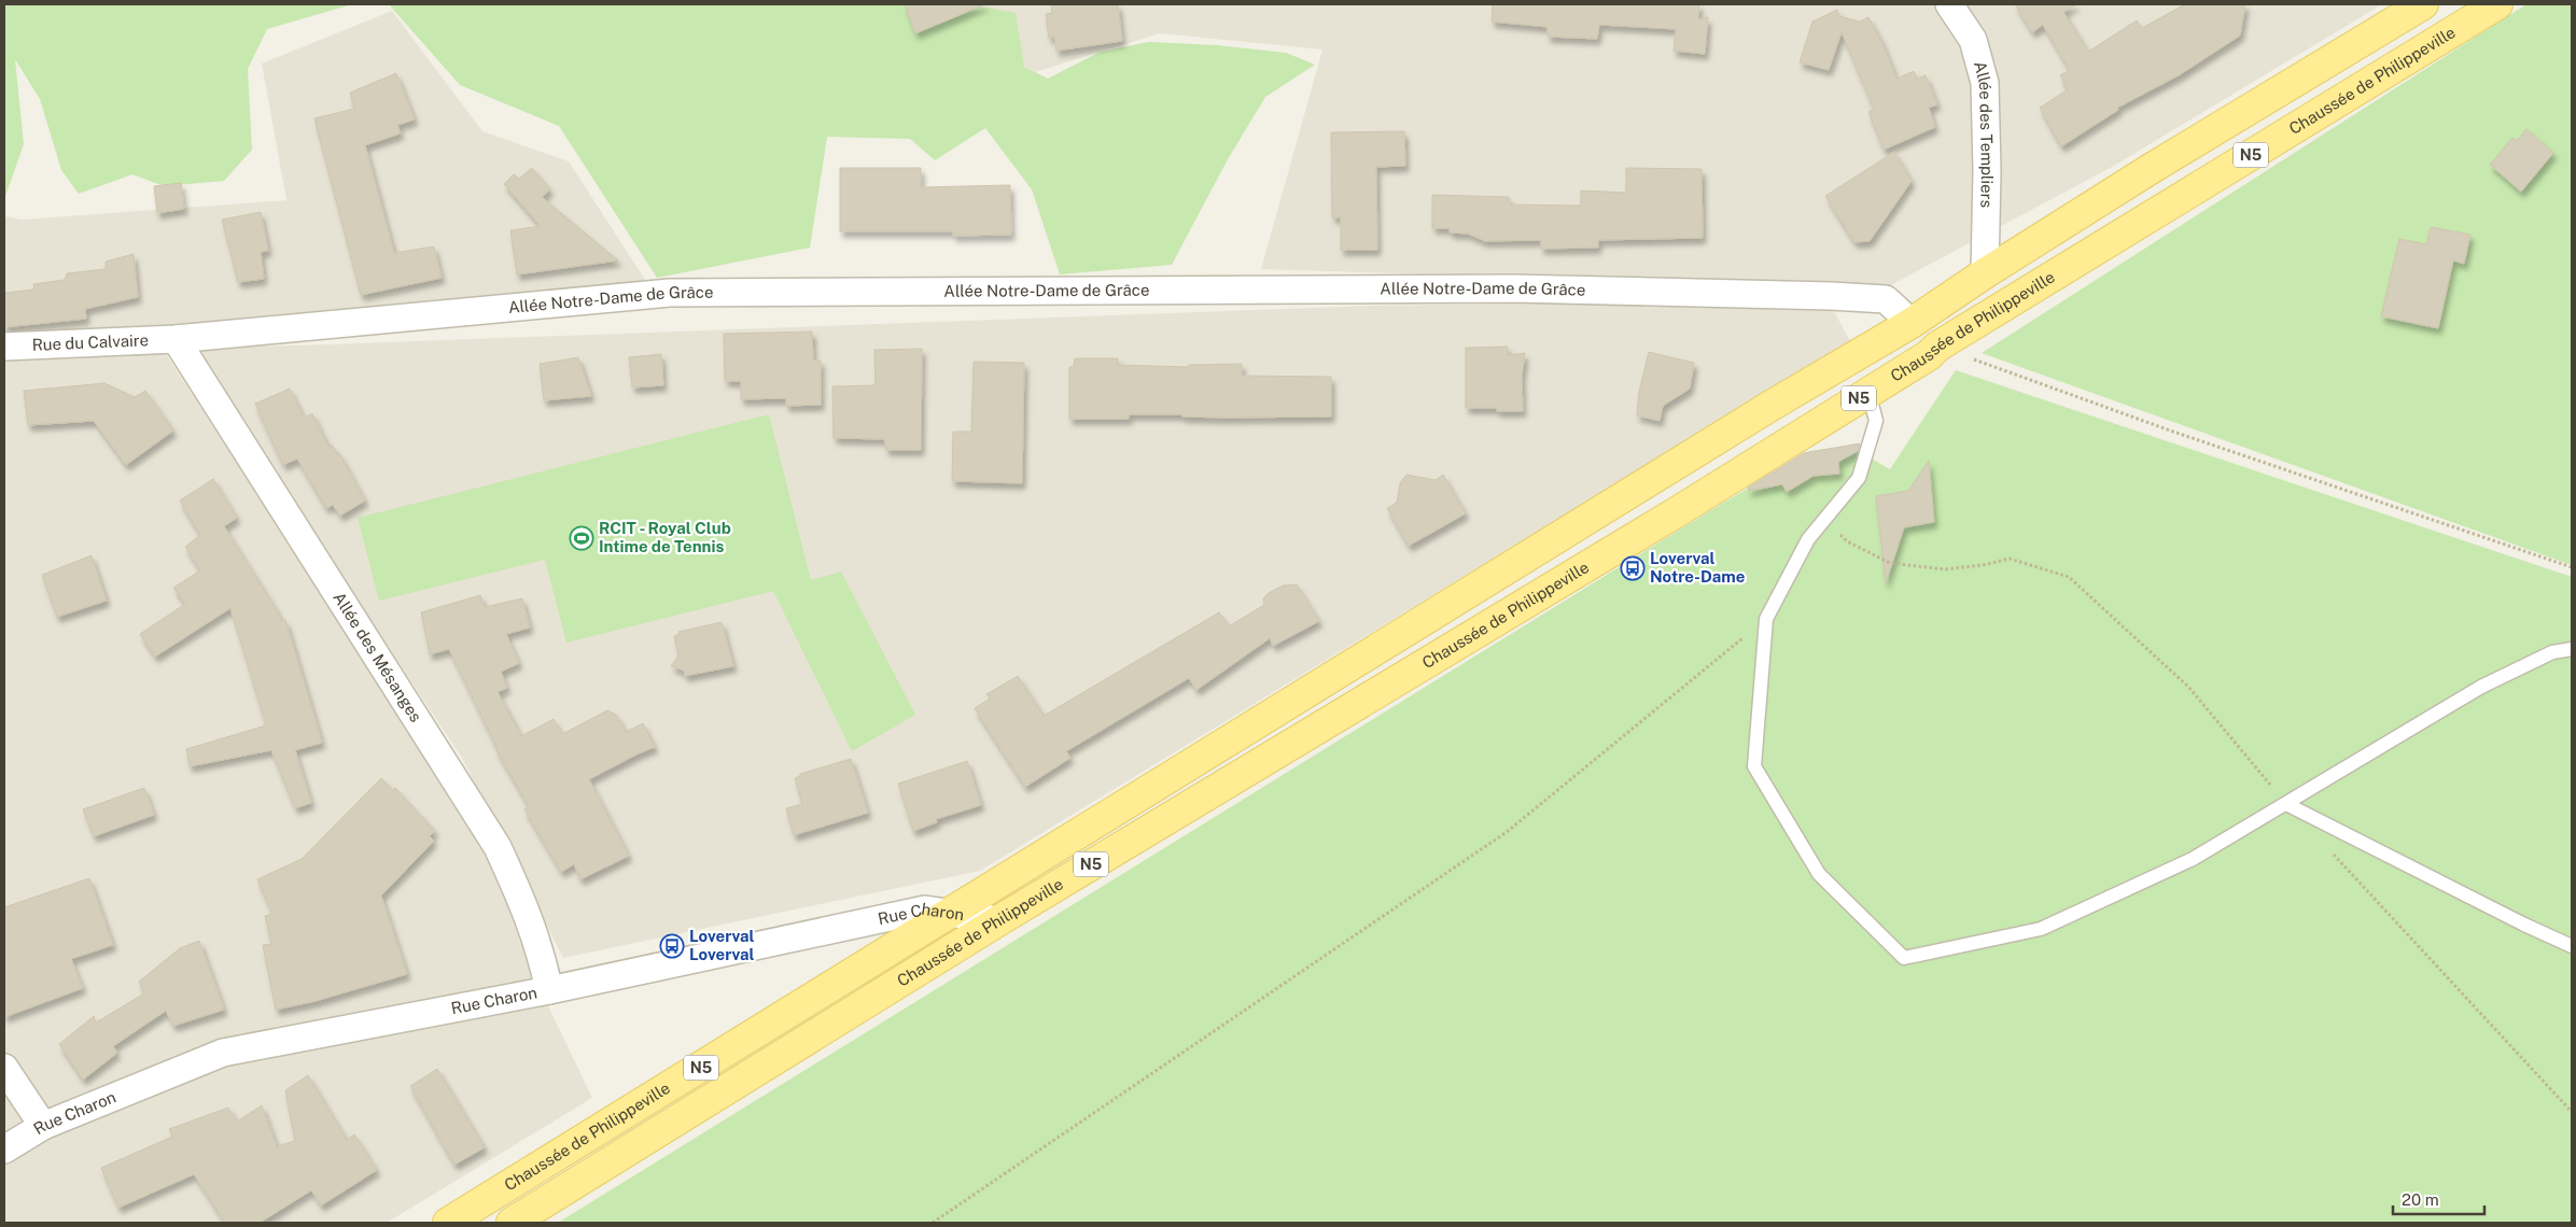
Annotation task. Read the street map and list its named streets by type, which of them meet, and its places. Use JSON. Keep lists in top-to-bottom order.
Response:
{
  "streets": {
    "main road": ["Chaussée de Philippeville", "N5"],
    "street": [
      "Allée des Templiers",
      "Allée Notre-Dame de Grâce",
      "Rue du Calvaire",
      "Allée des Mésanges",
      "Rue Charon"
    ]
  },
  "crossings": [
    ["Chaussée de Philippeville", "N5"],
    ["Chaussée de Philippeville", "Allée Notre-Dame de Grâce"],
    ["Chaussée de Philippeville", "Rue Charon"],
    ["Allée des Templiers", "N5"],
    ["N5", "Allée Notre-Dame de Grâce"],
    ["Allée Notre-Dame de Grâce", "Rue du Calvaire"],
    ["Allée Notre-Dame de Grâce", "Allée des Mésanges"],
    ["Rue du Calvaire", "Allée des Mésanges"],
    ["Allée des Mésanges", "Rue Charon"]
  ],
  "places": {
    "sports": ["RCIT - Royal Club Intime de Tennis"],
    "bus stop": ["Loverval Notre-Dame", "Loverval Loverval"]
  },
  "scale_bar": "20 m"
}
